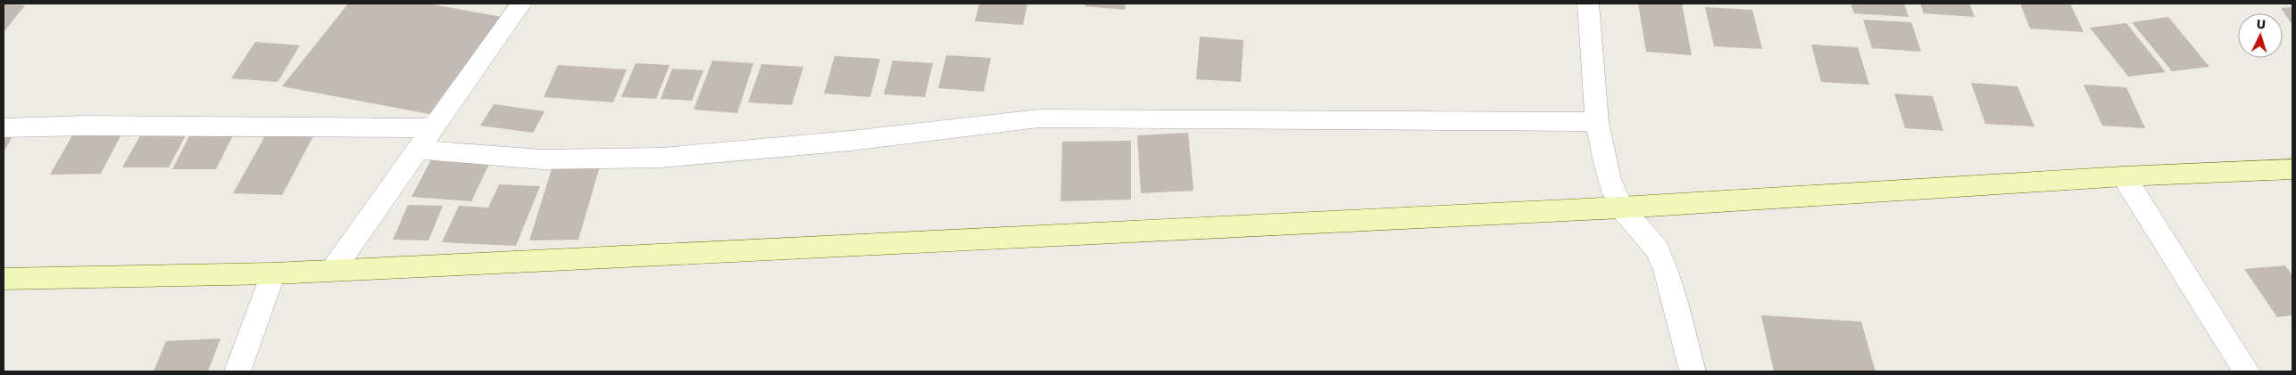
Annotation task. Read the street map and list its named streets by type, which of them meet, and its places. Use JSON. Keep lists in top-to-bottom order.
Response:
{
  "north": "top"
}
